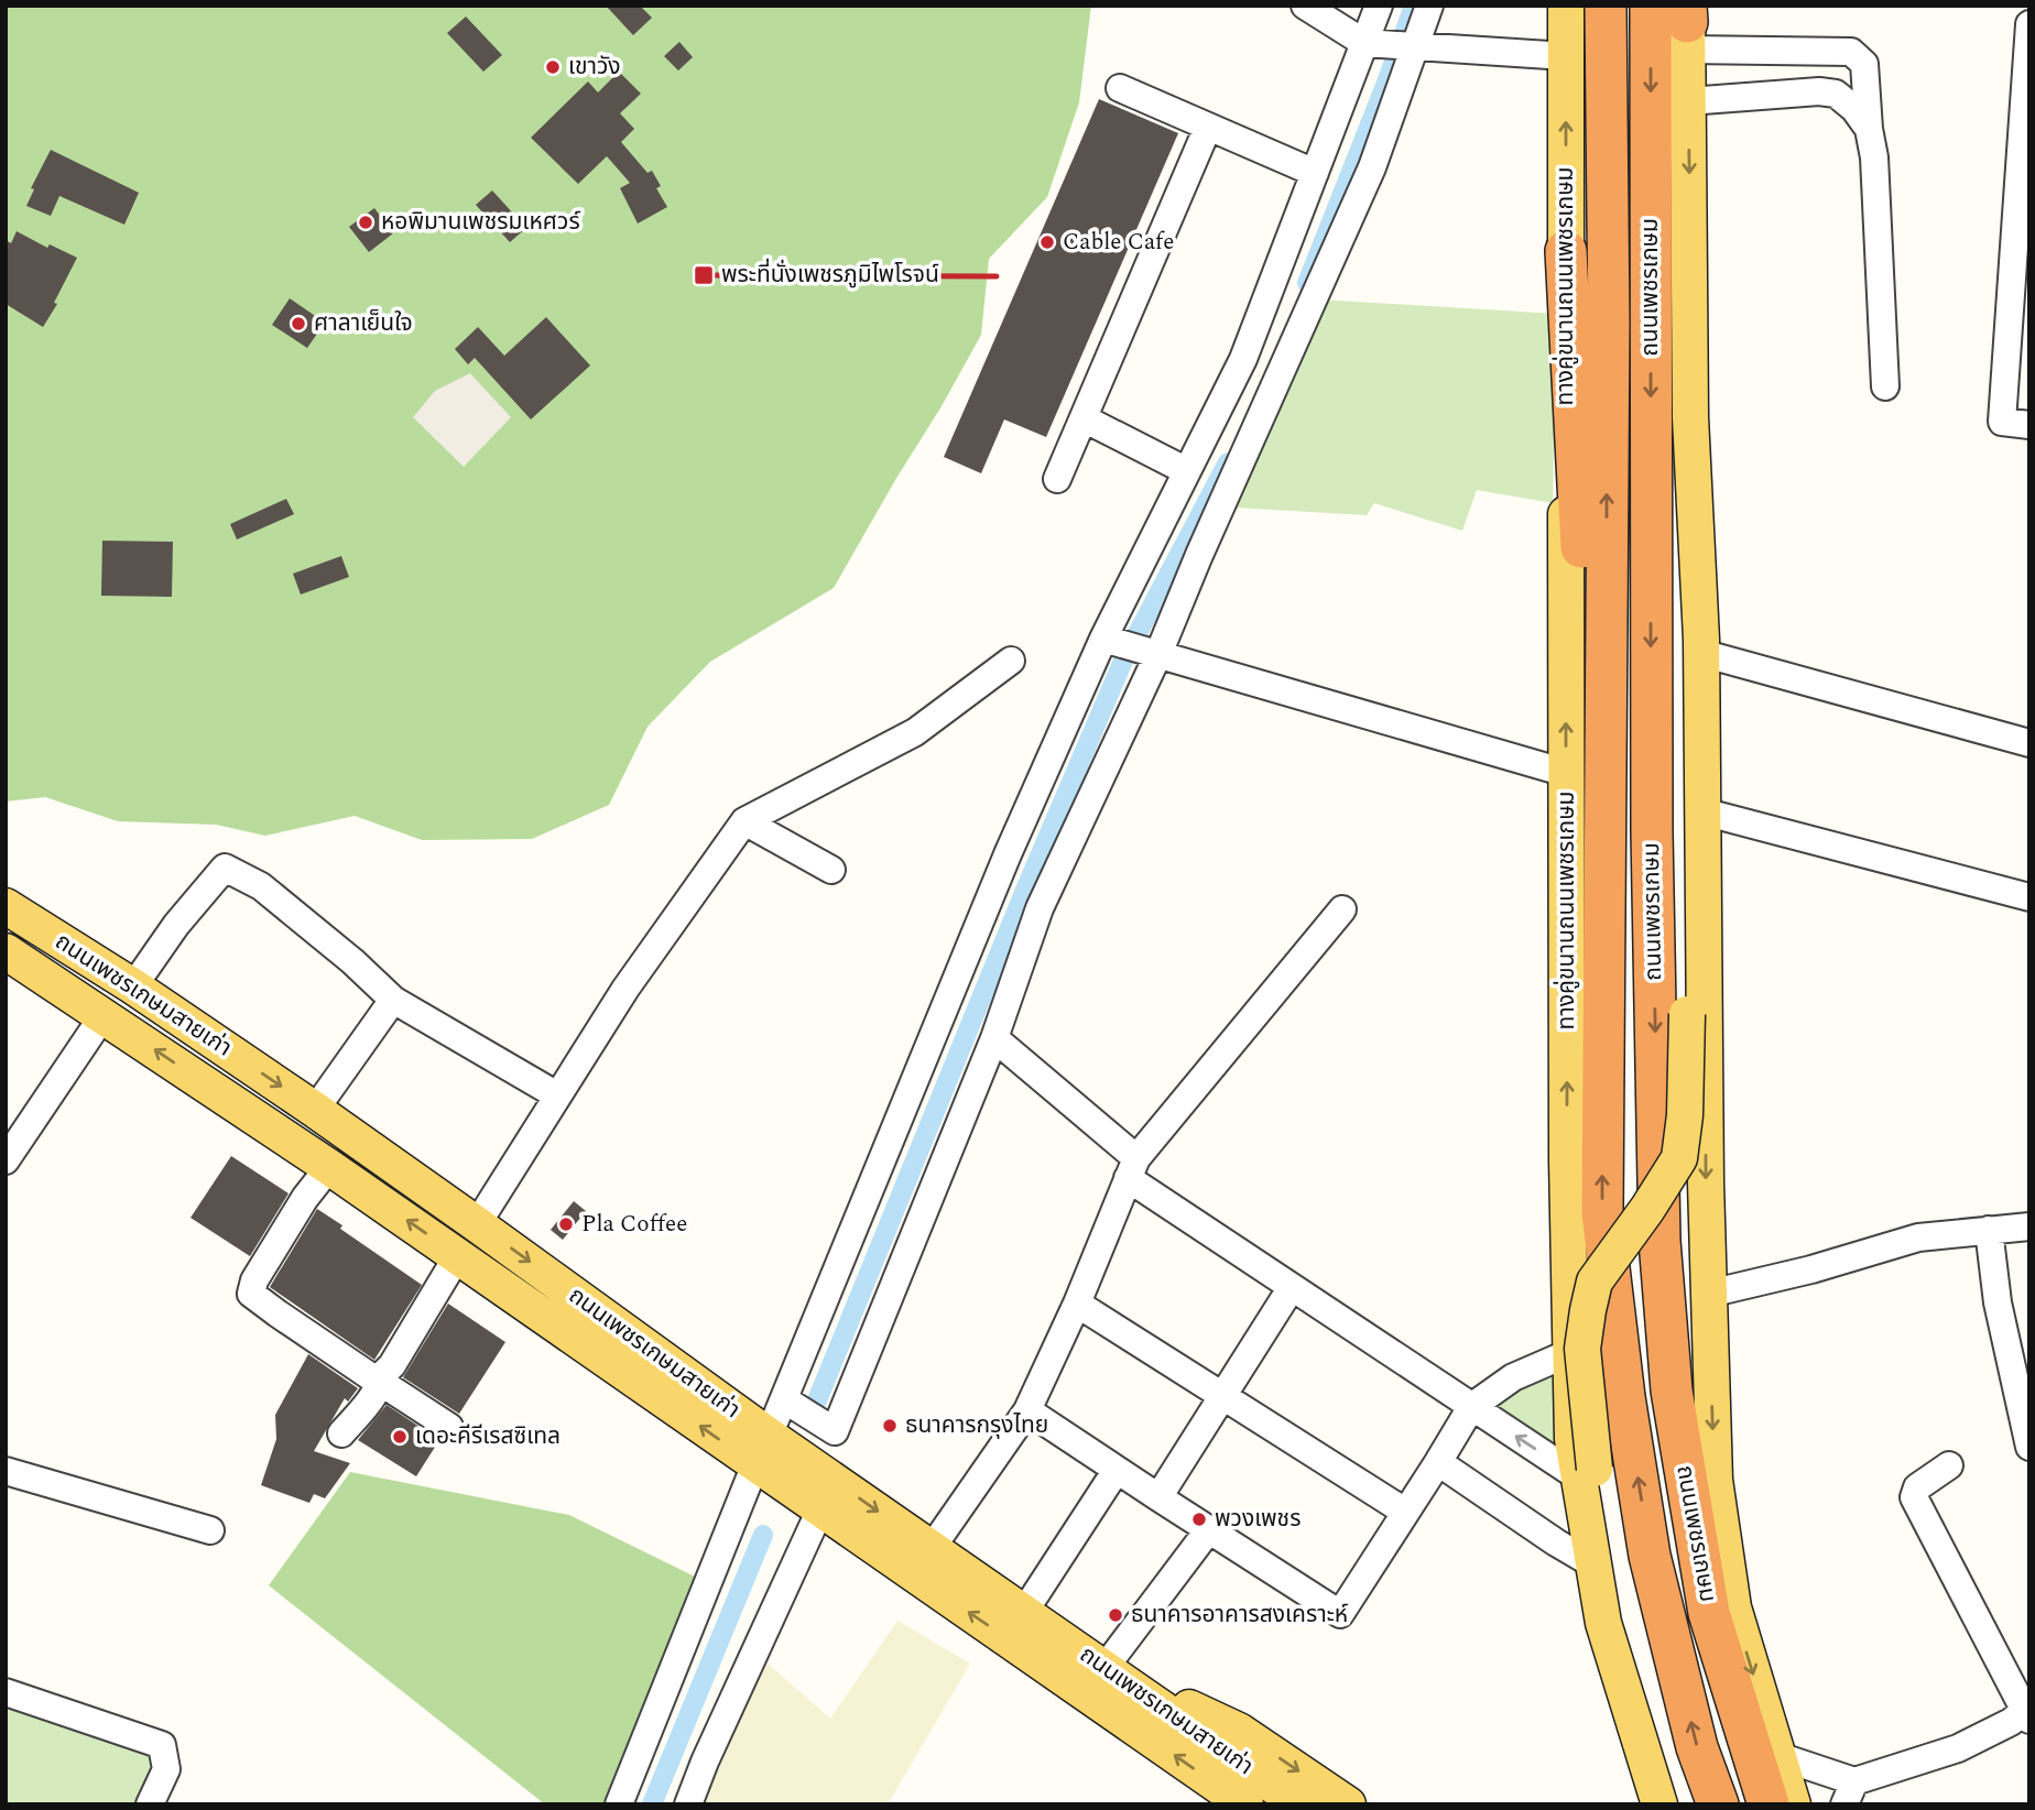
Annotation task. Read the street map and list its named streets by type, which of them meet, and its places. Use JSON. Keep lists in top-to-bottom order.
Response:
{
  "streets": {
    "highway": ["ถนนเพชรเกษม"],
    "main road": ["ทางคู่ขนานถนนเพชรเกษม", "ถนนเพชรเกษมสายเก่า"]
  },
  "places": {
    "other": [
      "เขาวัง",
      "หอพิมานเพชรมเหศวร์",
      "Cable Cafe",
      "ศาลาเย็นใจ",
      "Pla Coffee",
      "ธนาคารกรุงไทย",
      "เดอะคีรีเรสซิเทล",
      "พวงเพชร",
      "ธนาคารอาคารสงเคราะห์"
    ],
    "transit": ["พระที่นั่งเพชรภูมิไพโรจน์"]
  }
}
